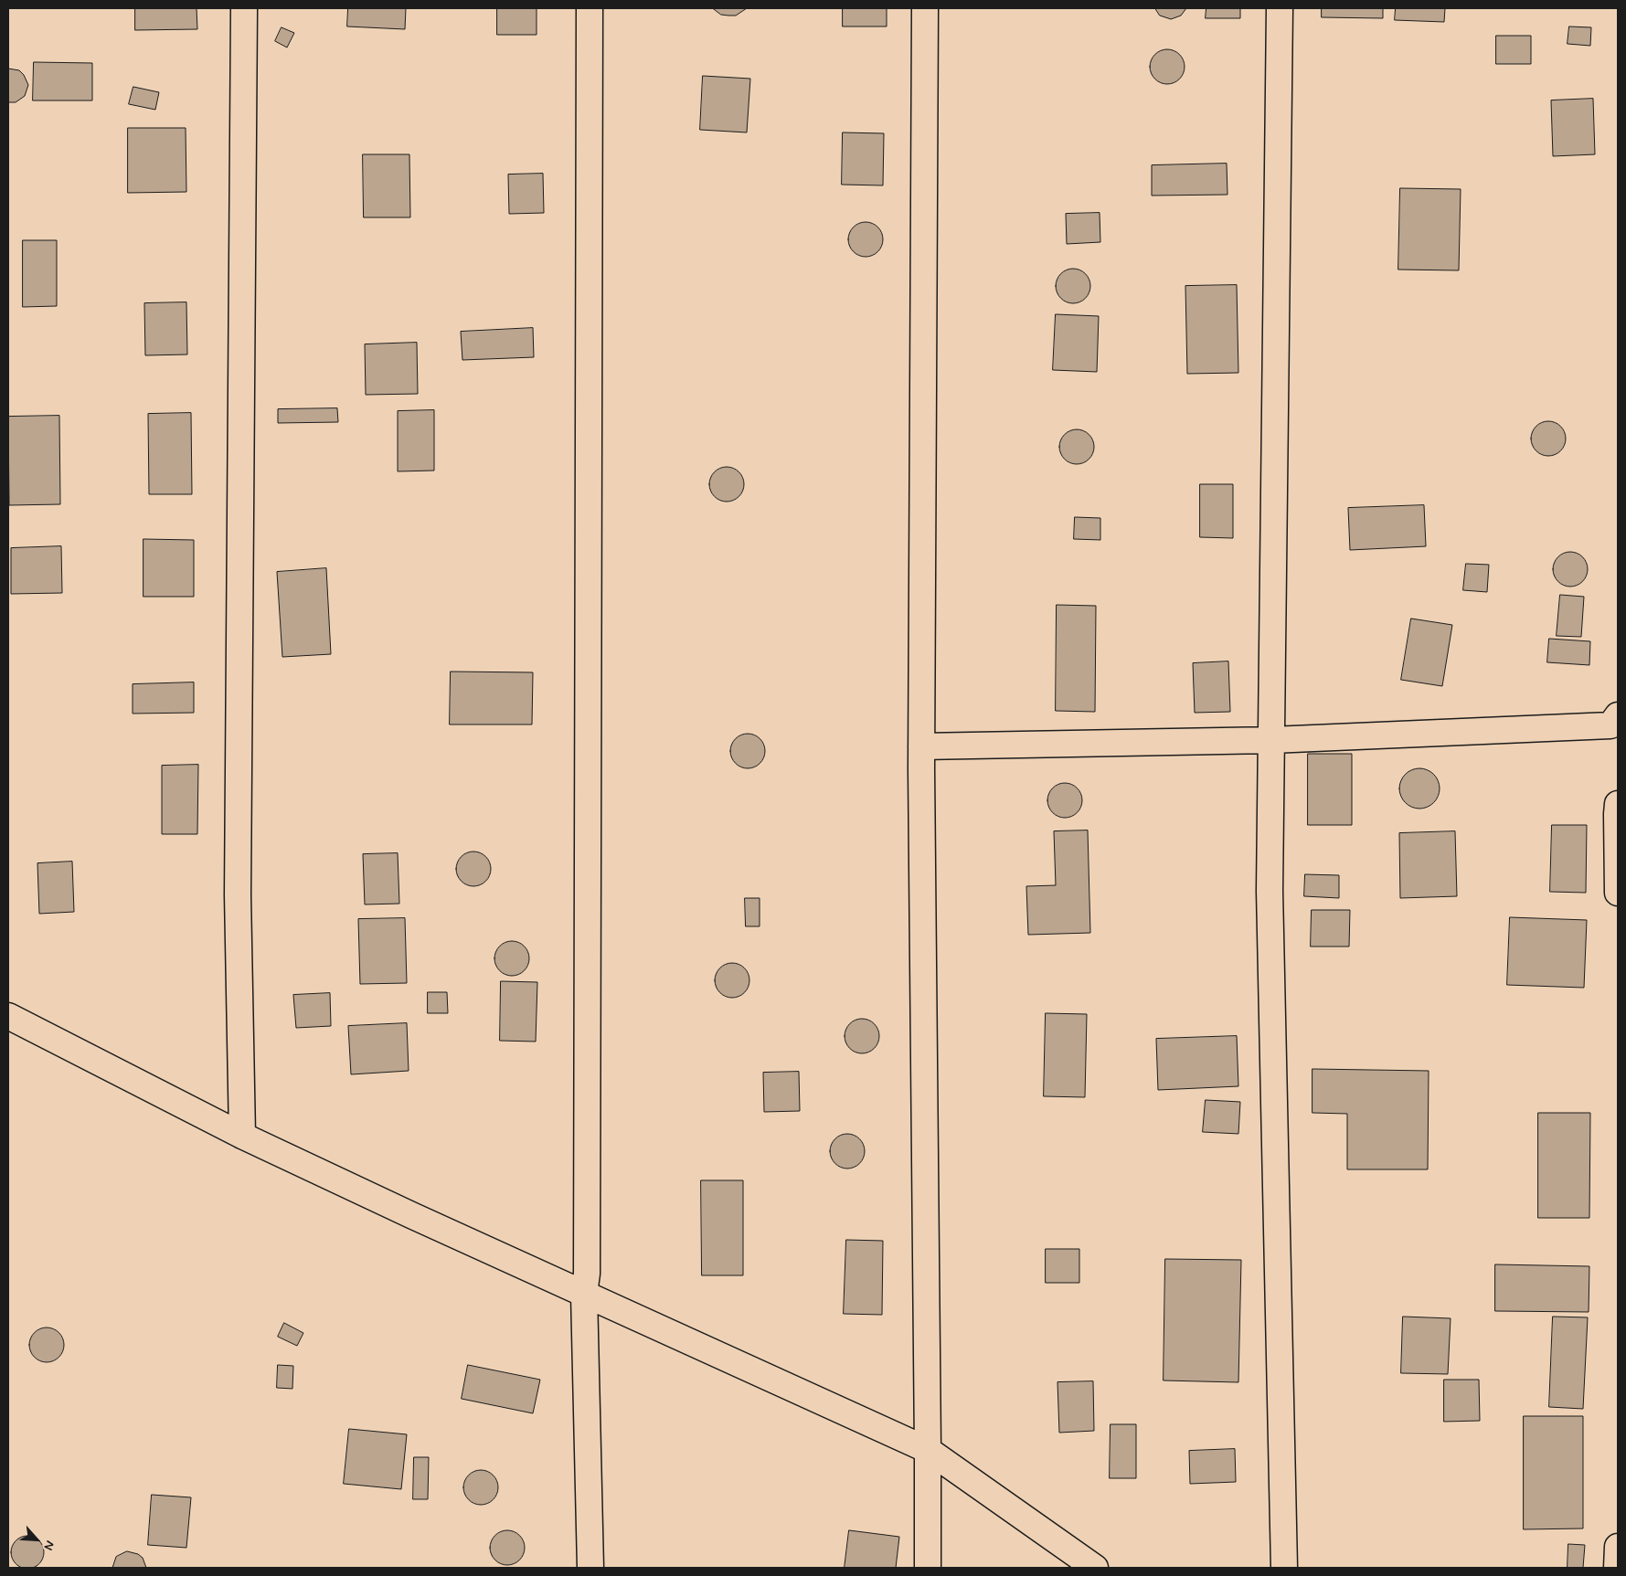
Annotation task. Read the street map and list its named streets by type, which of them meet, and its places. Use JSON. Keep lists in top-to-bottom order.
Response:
{
  "north": "bottom right"
}
